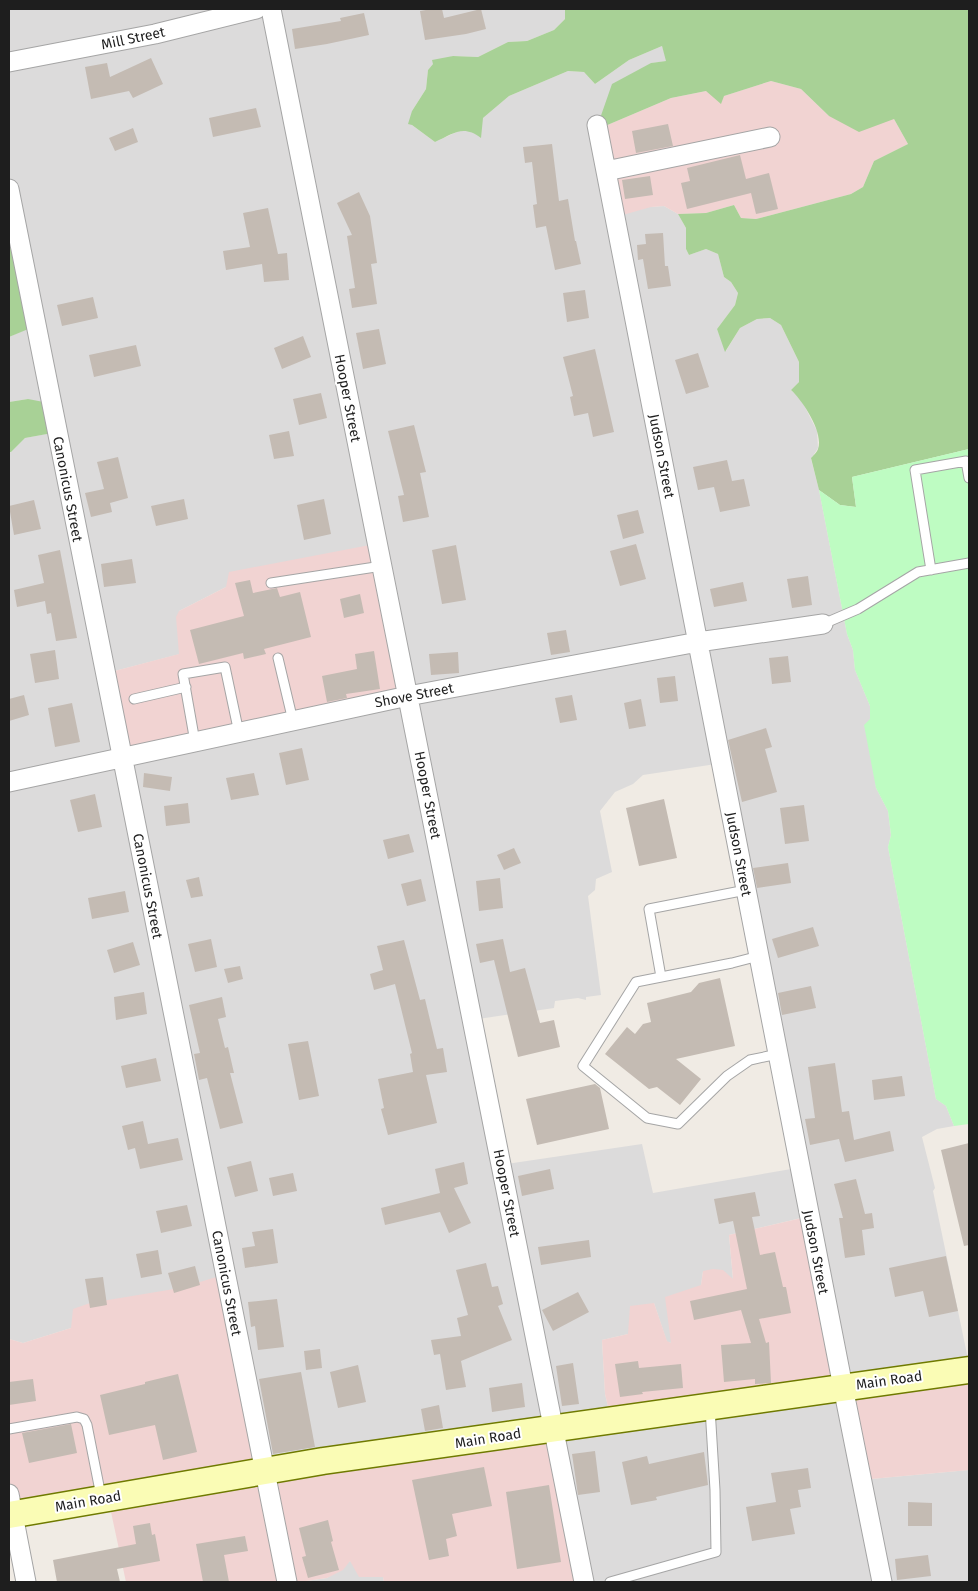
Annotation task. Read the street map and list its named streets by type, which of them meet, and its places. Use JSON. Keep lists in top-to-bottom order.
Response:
{
  "streets": {
    "main road": ["Main Road"],
    "street": [
      "Mill Street",
      "Hooper Street",
      "Judson Street",
      "Canonicus Street",
      "Shove Street"
    ]
  },
  "crossings": [
    ["Hooper Street", "Shove Street"],
    ["Hooper Street", "Main Road"],
    ["Judson Street", "Shove Street"],
    ["Judson Street", "Main Road"],
    ["Canonicus Street", "Shove Street"],
    ["Canonicus Street", "Main Road"]
  ]
}
